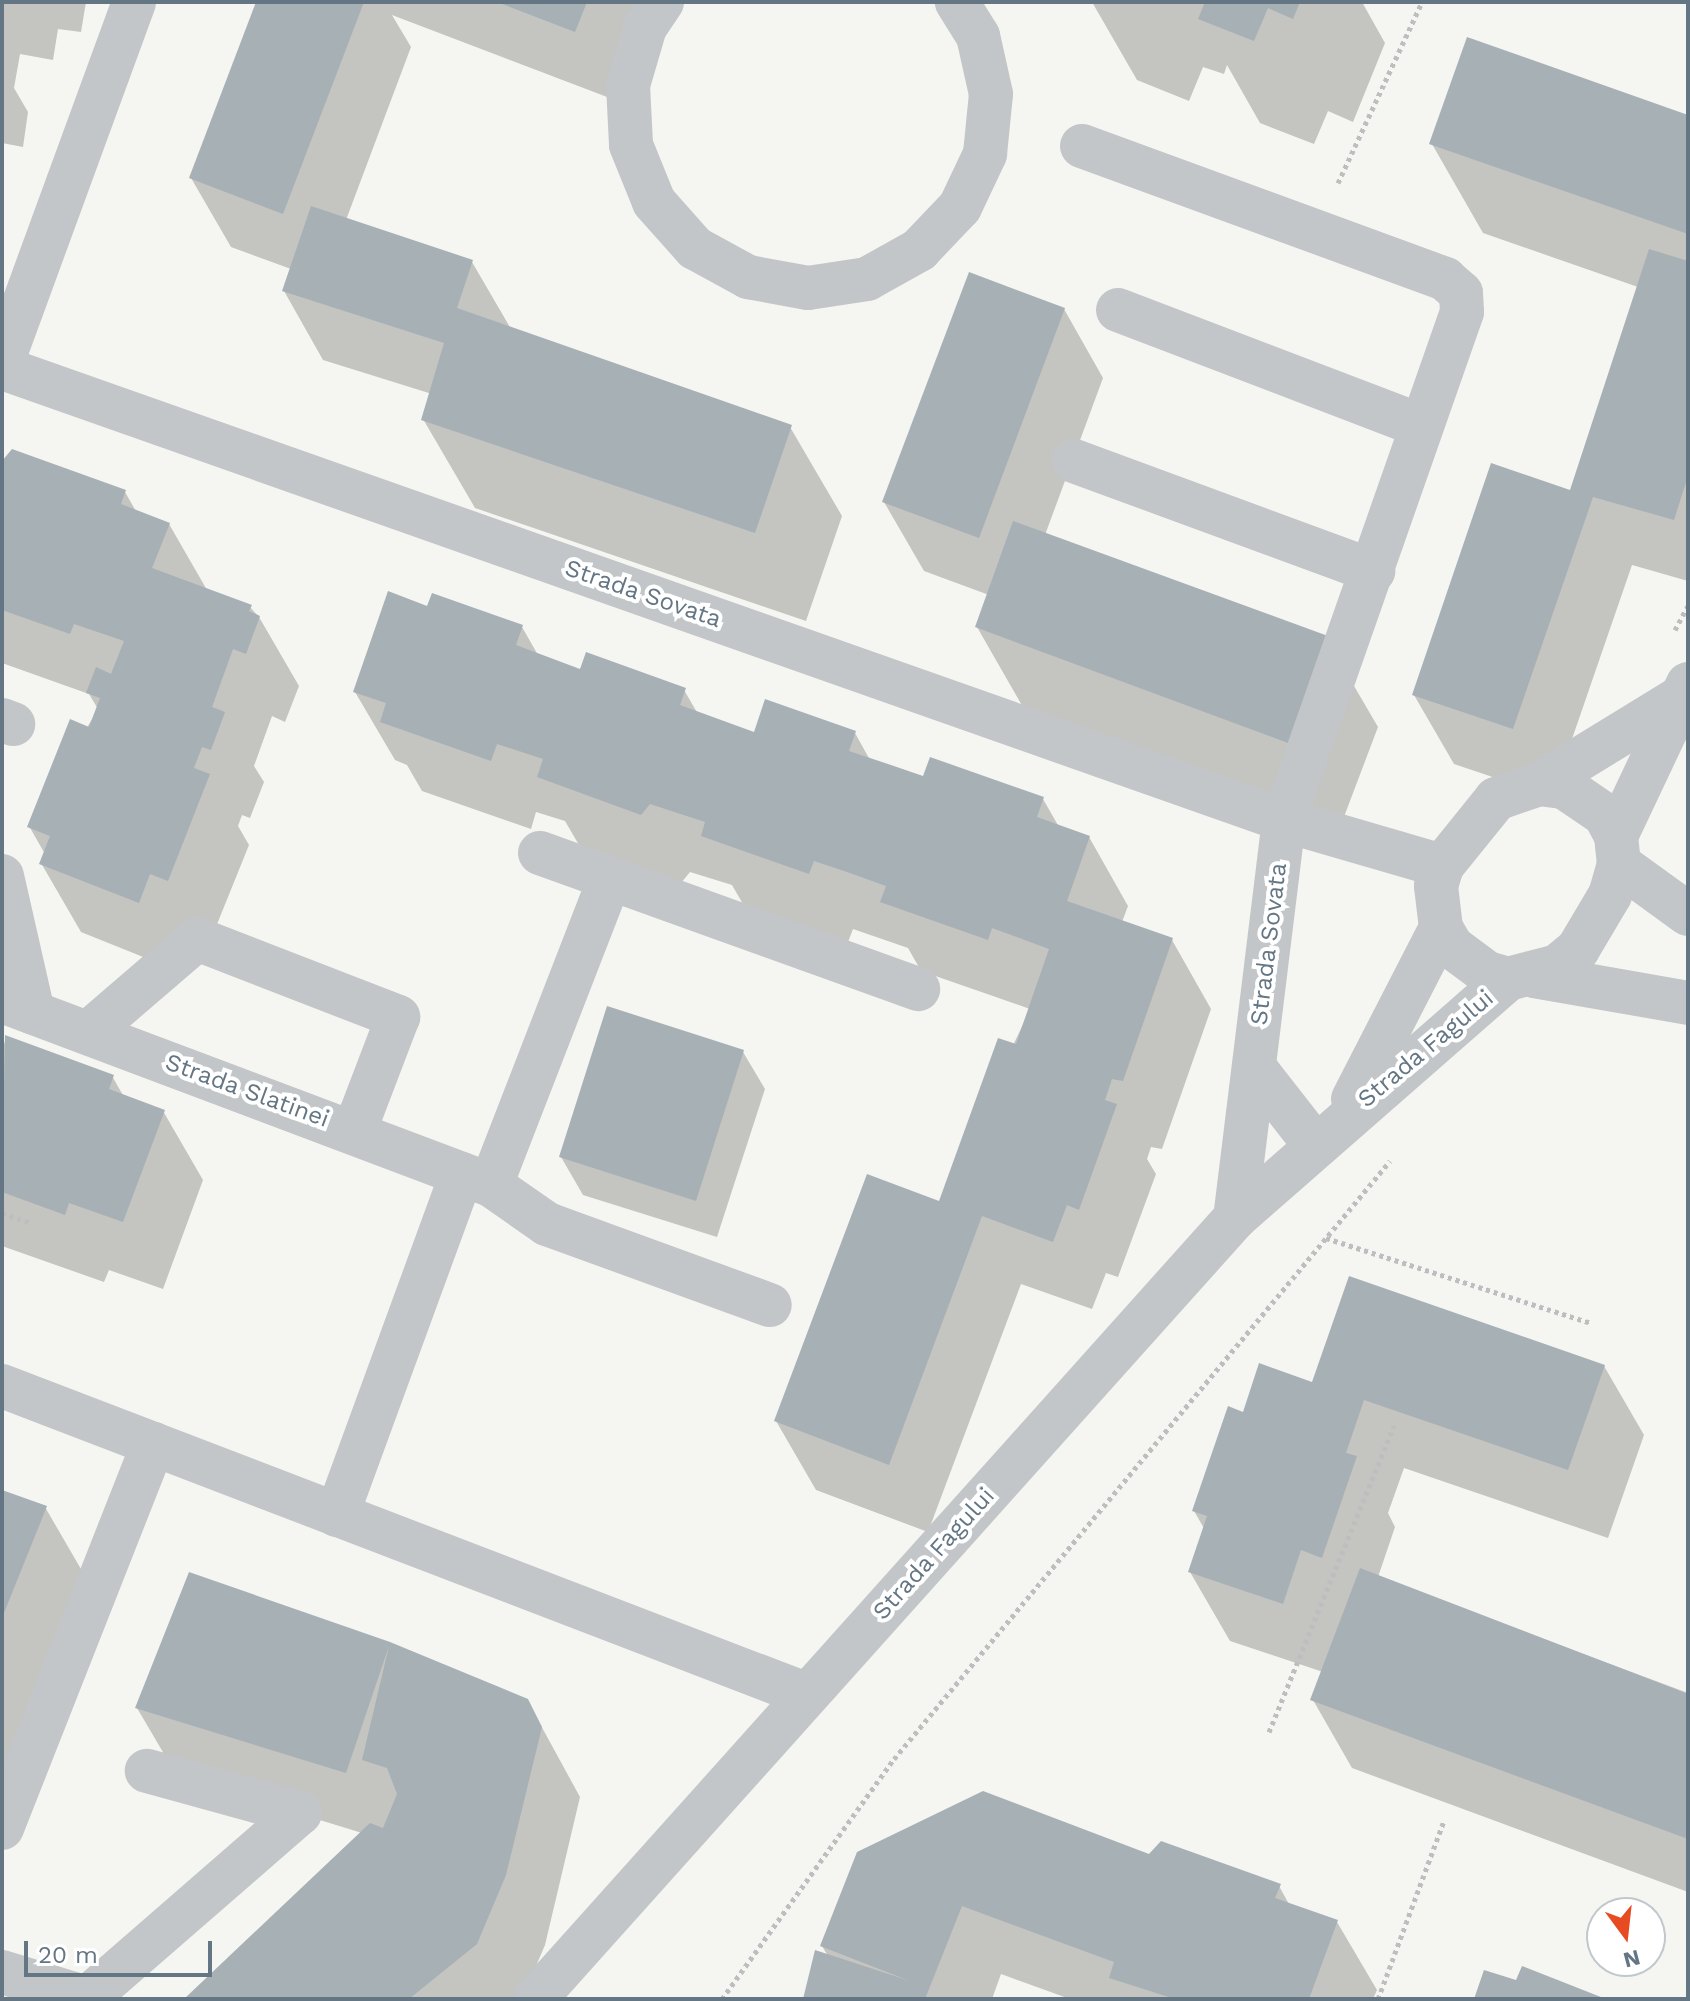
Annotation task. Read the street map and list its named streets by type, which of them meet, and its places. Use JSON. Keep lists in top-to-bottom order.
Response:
{
  "streets": {
    "street": ["Strada Sovata", "Strada Fagului", "Strada Slatinei"]
  },
  "crossings": [
    ["Strada Sovata", "Strada Fagului"]
  ],
  "scale_bar": "20 m",
  "north": "bottom"
}
